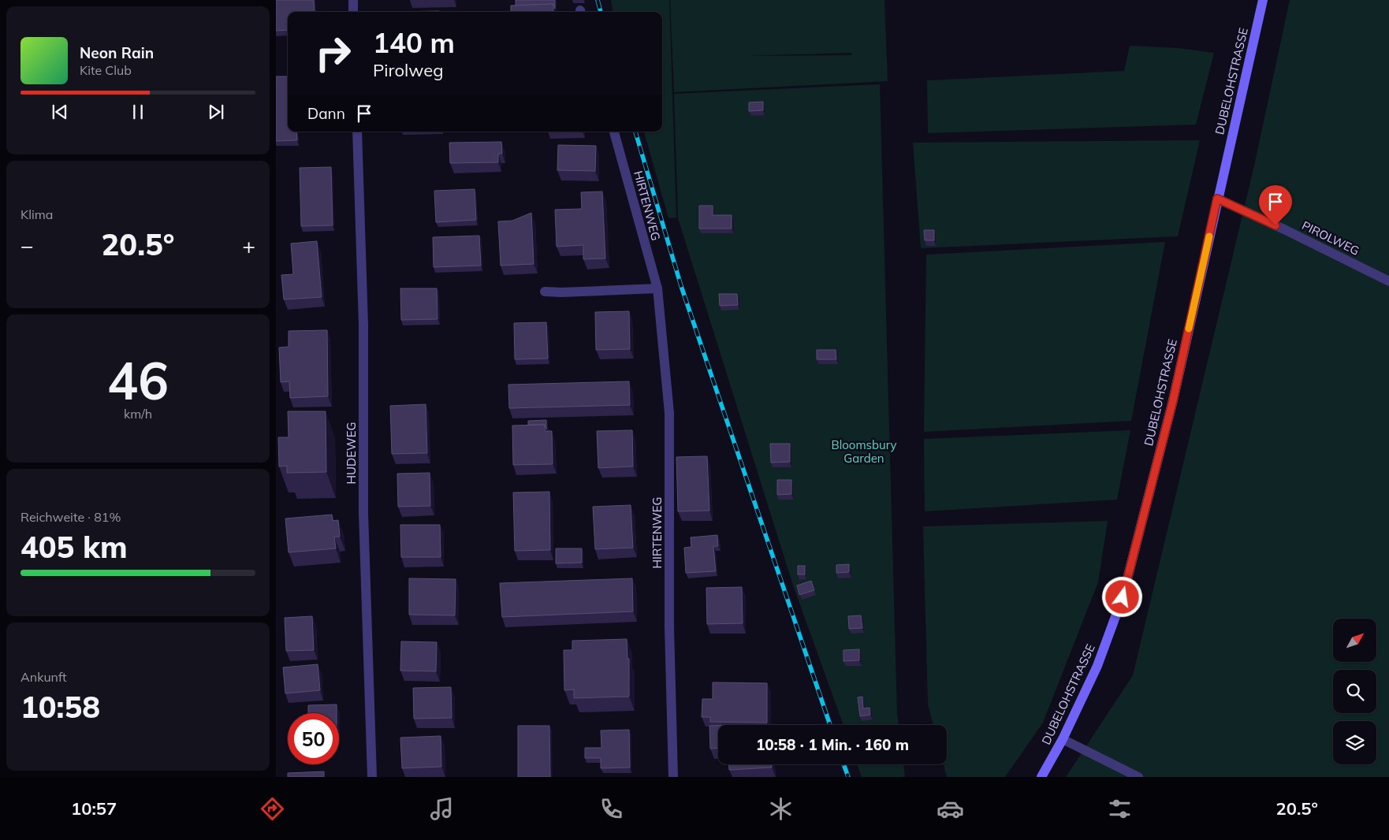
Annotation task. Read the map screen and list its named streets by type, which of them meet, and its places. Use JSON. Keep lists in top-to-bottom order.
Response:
{
  "streets": {
    "main road": ["DUBELOHSTRASSE"],
    "street": ["HIRTENWEG", "PIROLWEG", "HUDEWEG"]
  },
  "crossings": [
    ["DUBELOHSTRASSE", "PIROLWEG"]
  ],
  "parks": ["Bloomsbury Garden"],
  "north": "top right",
  "page": {
    "turn": ["140 m", "Pirolweg"],
    "song": ["Neon Rain", "Kite Club"],
    "then": "Dann",
    "tile": [
      "Klima",
      ["46", "km/h"],
      ["Reichweite · 81%", "405 km"],
      ["Ankunft", "10:58"]
    ],
    "heat": ["−", "20.5°", "+"],
    "limit": "50",
    "trip": "10:58 · 1 Min. · 160 m",
    "tabs": ["10:57", "20.5°"]
  }
}
